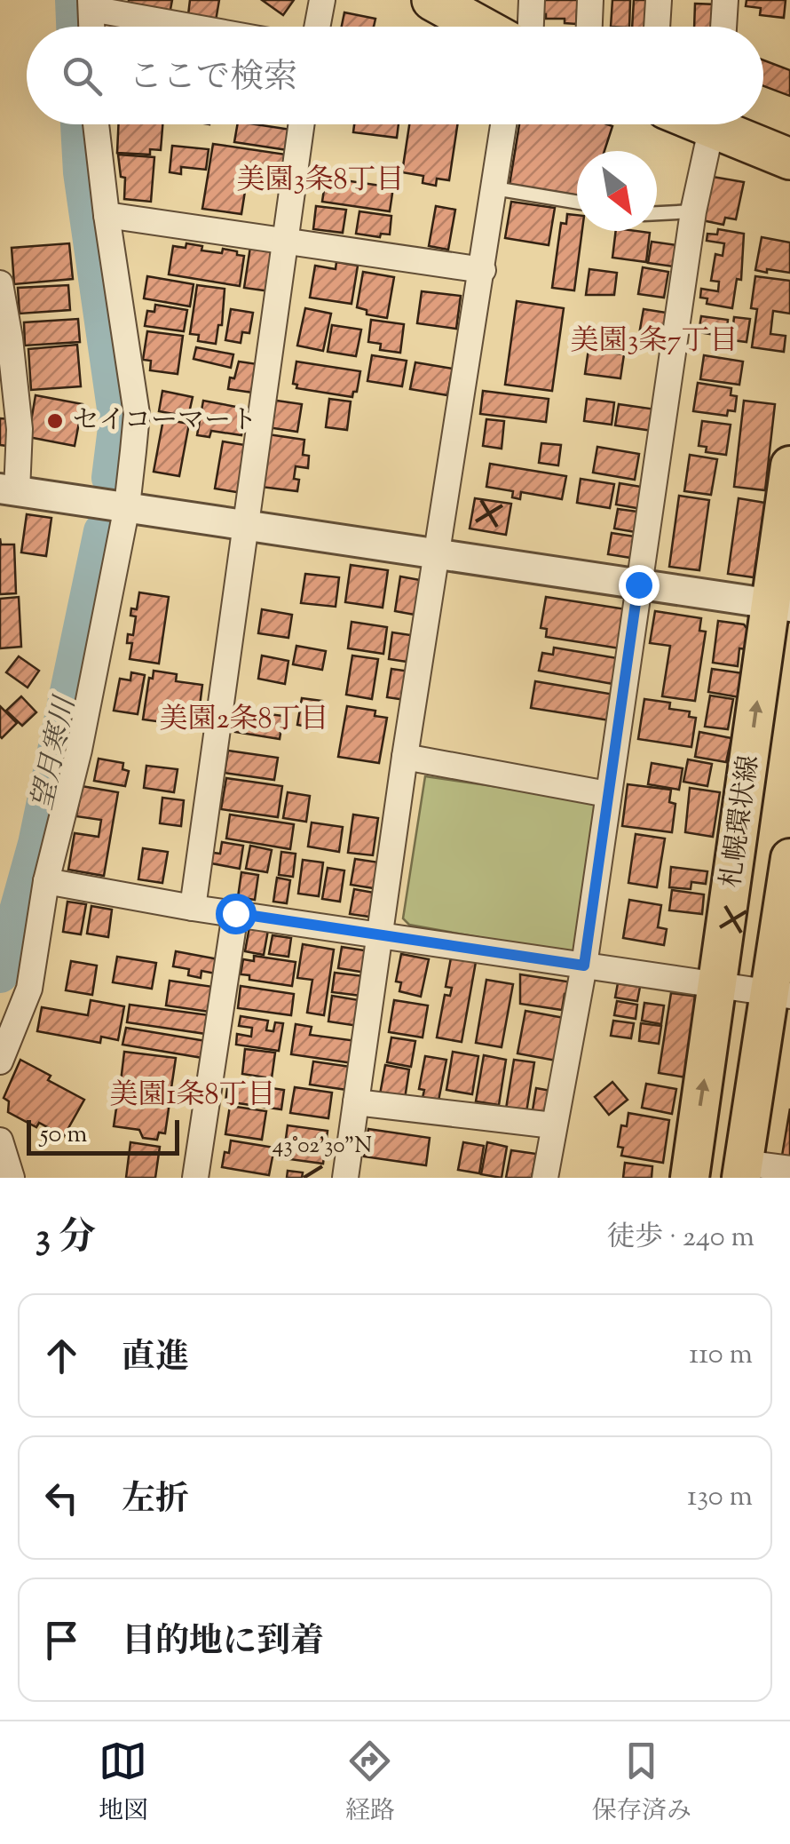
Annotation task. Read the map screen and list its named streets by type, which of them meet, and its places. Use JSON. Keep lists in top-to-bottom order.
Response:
{
  "streets": {
    "main road": ["札幌環状線"]
  },
  "districts": [
    "美園3条8丁目",
    "美園3条7丁目",
    "美園2条8丁目",
    "美園1条8丁目"
  ],
  "water": ["望月寒川"],
  "places": ["セイコーマート"],
  "scale_bar": "50 m",
  "north": "bottom right",
  "page": {
    "search": "ここで検索",
    "scale": "50 m",
    "heading": ["3 分", "徒歩 · 240 m"],
    "list": [
      ["直進", "110 m"],
      ["左折", "130 m"],
      "目的地に到着"
    ],
    "nav": ["地図", "経路", "保存済み"]
  },
  "coordinates": ["43°02'30\"N"]
}
